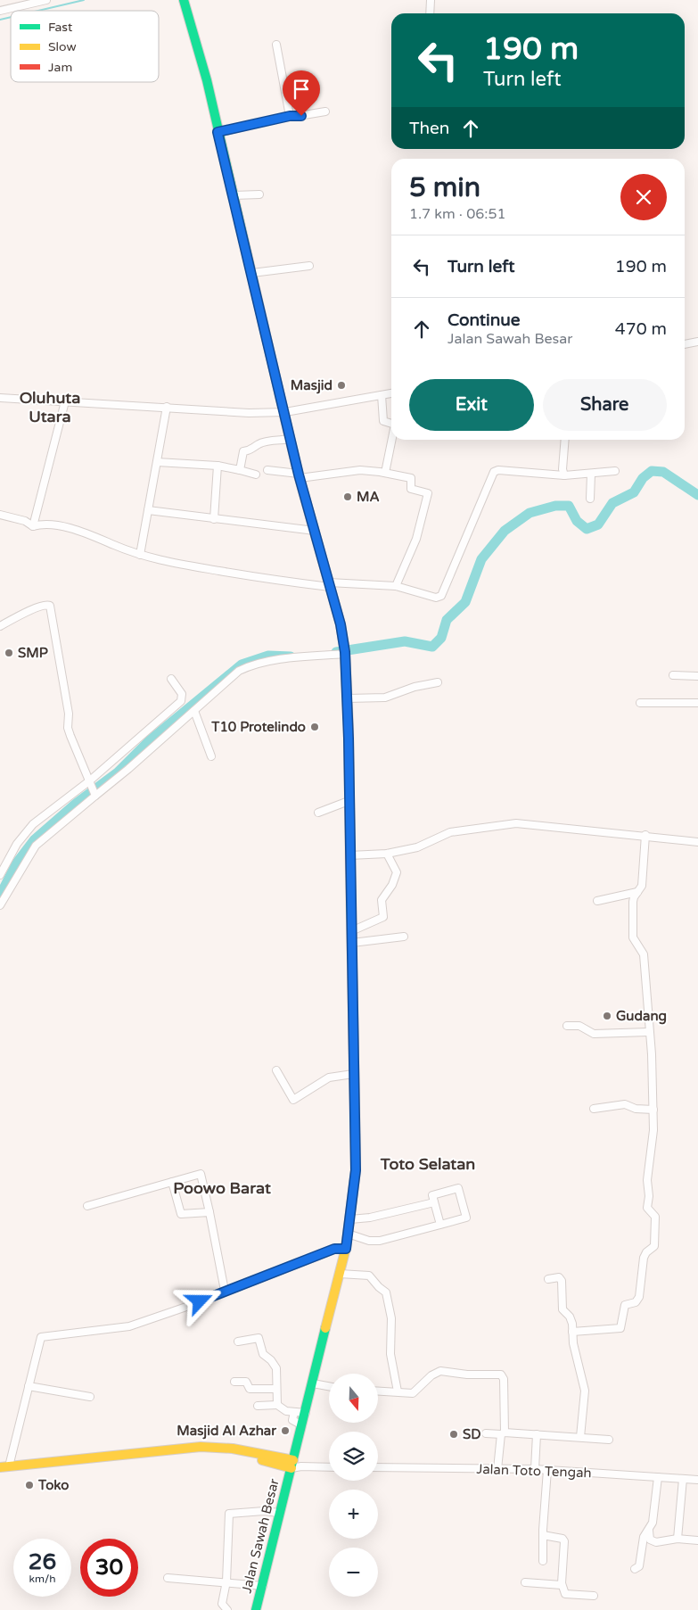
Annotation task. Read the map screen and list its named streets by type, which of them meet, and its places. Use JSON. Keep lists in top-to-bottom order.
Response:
{
  "streets": {
    "main road": ["Jalan Sawah Besar"],
    "street": ["Jalan Toto Tengah"]
  },
  "districts": ["Oluhuta Utara", "Toto Selatan", "Poowo Barat"],
  "places": [
    "Masjid",
    "MA",
    "SMP",
    "T10 Protelindo",
    "Gudang",
    "Masjid Al Azhar",
    "SD",
    "Toko"
  ],
  "legend": ["Fast", "Slow", "Jam"],
  "north": "bottom",
  "page": {
    "turn": ["190 m", "Turn left"],
    "then": "Then",
    "heading": ["5 min", "1.7 km · 06:51"],
    "list": [
      {
        "name": "Turn left",
        "value": "190 m"
      },
      {
        "name": "Continue",
        "note": "Jalan Sawah Besar",
        "value": "470 m"
      }
    ],
    "buttons": ["Exit", "Share"],
    "map_buttons": ["+", "−"],
    "speed": "26 km/h",
    "limit": "30"
  }
}
